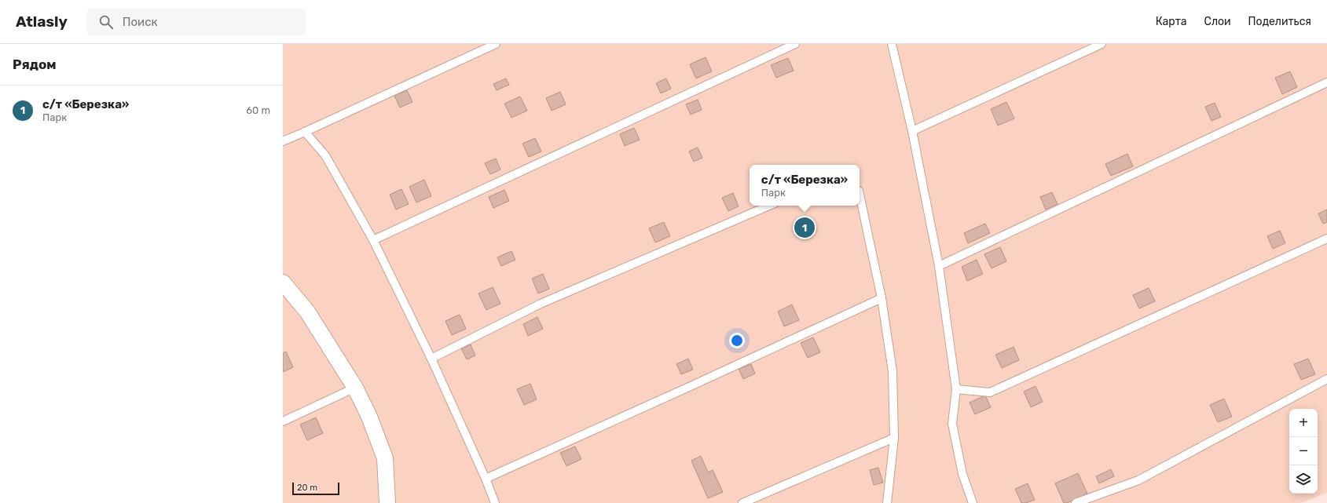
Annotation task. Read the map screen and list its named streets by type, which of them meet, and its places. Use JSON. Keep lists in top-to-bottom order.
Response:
{
  "scale_bar": "20 m",
  "page": {
    "header": "Atlasly",
    "search": "Поиск",
    "nav": ["Карта", "Слои", "Поделиться"],
    "heading": "Рядом",
    "list": [
      {
        "mark": "1",
        "name": "с/т «Березка»",
        "note": "Парк",
        "value": "60 m"
      }
    ],
    "popup": ["с/т «Березка»", "Парк"],
    "pins": "1",
    "map_buttons": ["+", "−"],
    "scale": "20 m"
  }
}
